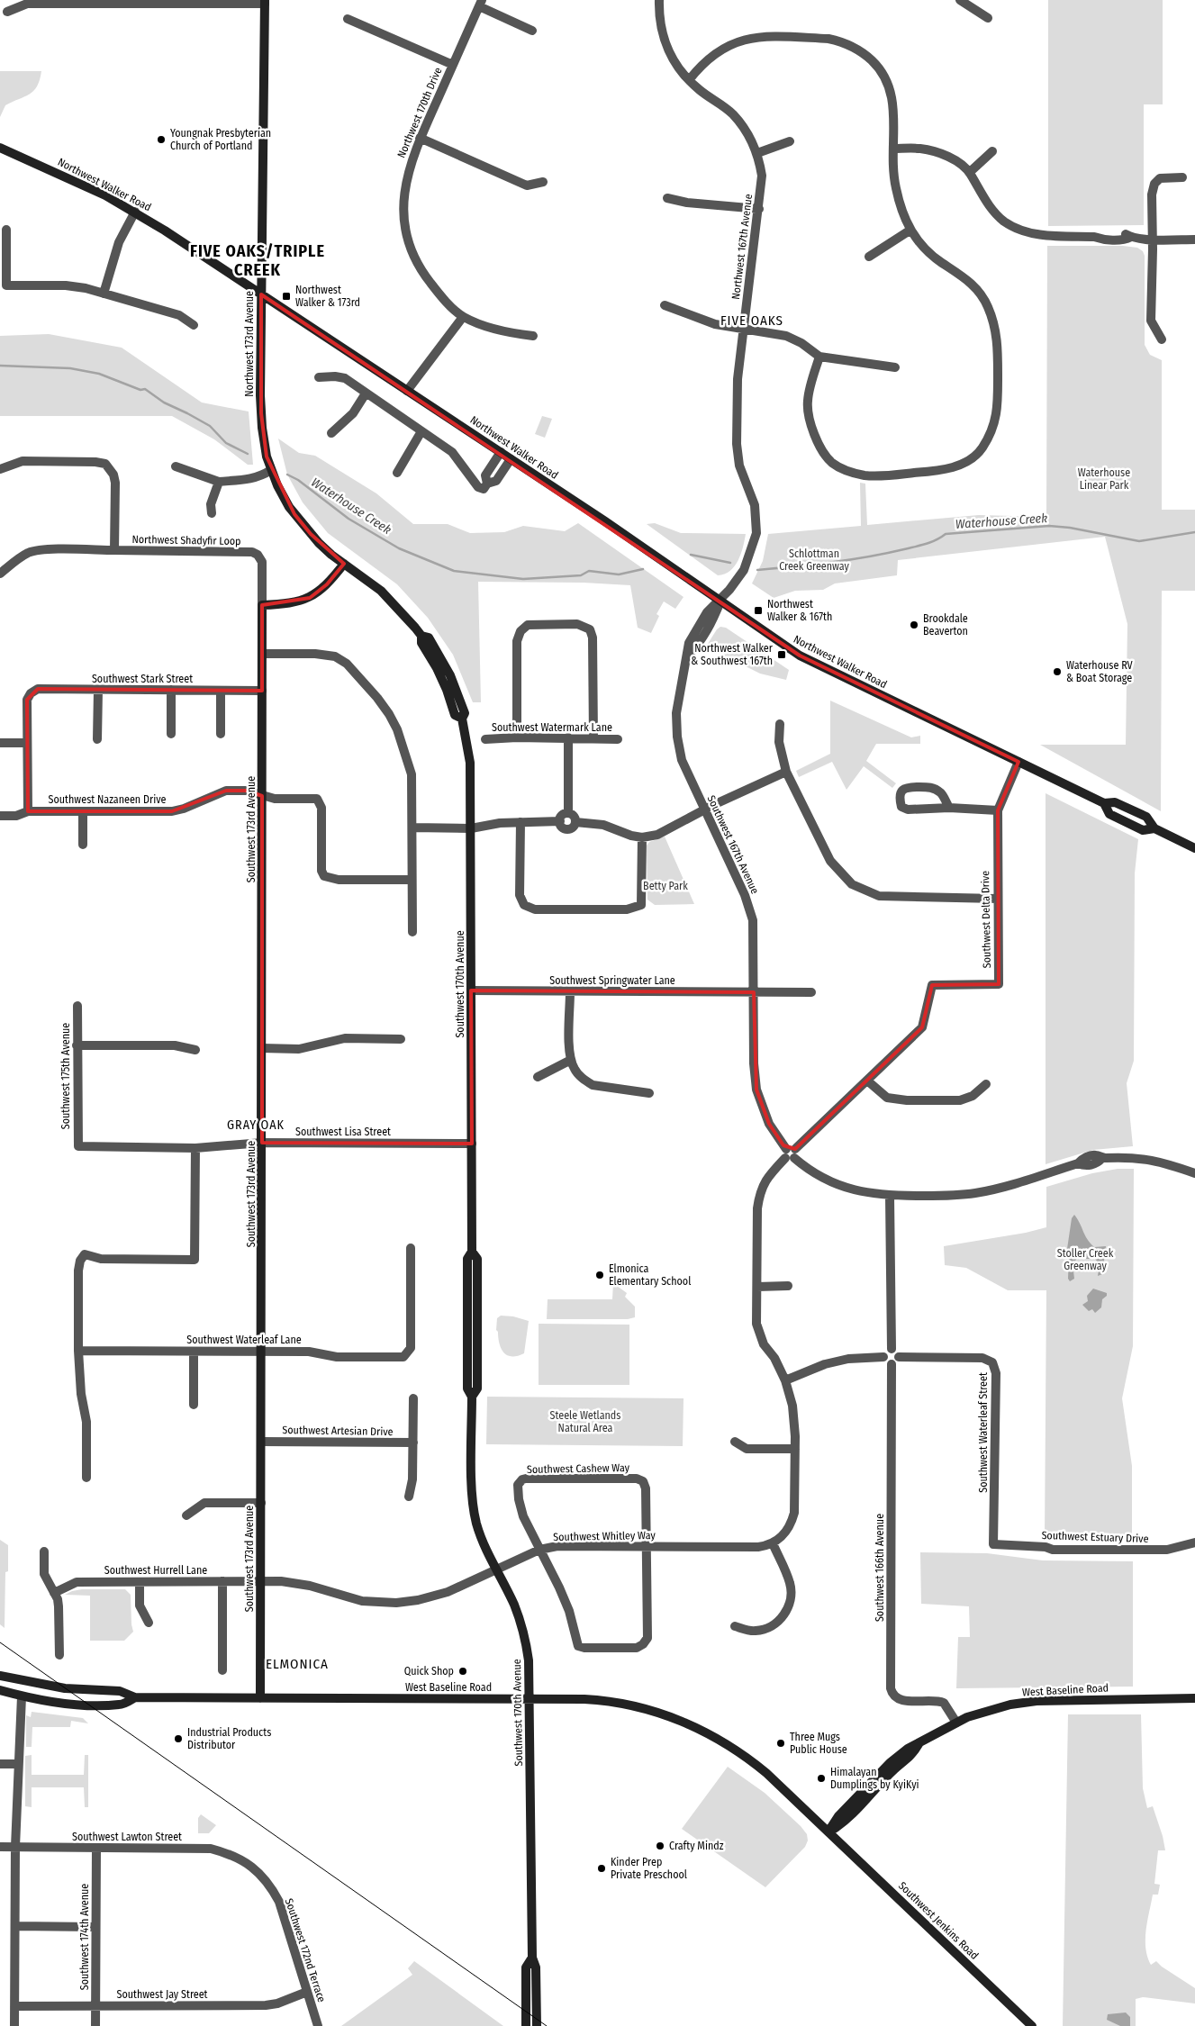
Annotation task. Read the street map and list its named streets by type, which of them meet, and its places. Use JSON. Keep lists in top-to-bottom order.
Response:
{
  "streets": {
    "main road": [
      "Northwest Walker Road",
      "Northwest 173rd Avenue",
      "Southwest 173rd Avenue",
      "Southwest 170th Avenue",
      "West Baseline Road",
      "Southwest Jenkins Road"
    ],
    "street": [
      "Northwest 170th Drive",
      "Northwest 167th Avenue",
      "Northwest Shadyfir Loop",
      "Southwest Stark Street",
      "Southwest Watermark Lane",
      "Southwest Nazaneen Drive",
      "Southwest 167th Avenue",
      "Southwest Delta Drive",
      "Southwest Springwater Lane",
      "Southwest 175th Avenue",
      "Southwest Lisa Street",
      "Southwest Waterleaf Lane",
      "Southwest Artesian Drive",
      "Southwest Waterleaf Street",
      "Southwest Cashew Way",
      "Southwest Whitley Way",
      "Southwest Estuary Drive",
      "Southwest 166th Avenue",
      "Southwest Hurrell Lane",
      "Southwest Lawton Street",
      "Southwest 174th Avenue",
      "Southwest 172nd Terrace",
      "Southwest Jay Street"
    ]
  },
  "crossings": [
    ["Northwest Walker Road", "Northwest 167th Avenue"],
    ["Northwest Walker Road", "Northwest 173rd Avenue"],
    ["Northwest Walker Road", "Southwest 167th Avenue"],
    ["Northwest Walker Road", "Southwest Delta Drive"],
    ["Northwest 167th Avenue", "Southwest 167th Avenue"],
    ["Northwest 173rd Avenue", "Southwest 170th Avenue"],
    ["Southwest Stark Street", "Southwest 173rd Avenue"],
    ["Southwest Nazaneen Drive", "Southwest 173rd Avenue"],
    ["Southwest 173rd Avenue", "Southwest Lisa Street"],
    ["Southwest 173rd Avenue", "Southwest Waterleaf Lane"],
    ["Southwest 173rd Avenue", "Southwest Artesian Drive"],
    ["Southwest 173rd Avenue", "Southwest Whitley Way"],
    ["Southwest 173rd Avenue", "Southwest Hurrell Lane"],
    ["Southwest 173rd Avenue", "West Baseline Road"],
    ["Southwest 167th Avenue", "Southwest Delta Drive"],
    ["Southwest 167th Avenue", "Southwest Springwater Lane"],
    ["Southwest Springwater Lane", "Southwest 170th Avenue"],
    ["Southwest 170th Avenue", "Southwest Lisa Street"],
    ["Southwest 170th Avenue", "Southwest Whitley Way"],
    ["Southwest 170th Avenue", "West Baseline Road"],
    ["Southwest 175th Avenue", "Southwest Lisa Street"],
    ["Southwest Waterleaf Street", "Southwest Estuary Drive"],
    ["Southwest Waterleaf Street", "Southwest 166th Avenue"],
    ["Southwest Cashew Way", "Southwest Whitley Way"],
    ["Southwest Whitley Way", "Southwest Hurrell Lane"],
    ["Southwest 166th Avenue", "West Baseline Road"],
    ["West Baseline Road", "Southwest Jenkins Road"],
    ["Southwest Lawton Street", "Southwest 174th Avenue"],
    ["Southwest Lawton Street", "Southwest 172nd Terrace"],
    ["Southwest 174th Avenue", "Southwest Jay Street"],
    ["Southwest 172nd Terrace", "Southwest Jay Street"]
  ],
  "districts": [
    "FIVE OAKS/TRIPLE CREEK",
    "FIVE OAKS",
    "GRAY OAK",
    "ELMONICA"
  ],
  "water": ["Waterhouse Creek"],
  "parks": [
    "Waterhouse Linear Park",
    "Schlottman Creek Greenway",
    "Betty Park",
    "Stoller Creek Greenway",
    "Steele Wetlands Natural Area"
  ],
  "places": {
    "other": [
      "Youngnak Presbyterian Church of Portland",
      "Brookdale Beaverton",
      "Waterhouse RV & Boat Storage",
      "Elmonica Elementary School",
      "Quick Shop",
      "Industrial Products Distributor",
      "Three Mugs Public House",
      "Himalayan Dumplings by KyiKyi",
      "Crafty Mindz",
      "Kinder Prep Private Preschool"
    ],
    "transit": ["Northwest Walker & 173rd", "Northwest Walker & 167th", "Northwest Walker & Southwest 167th"]
  }
}
